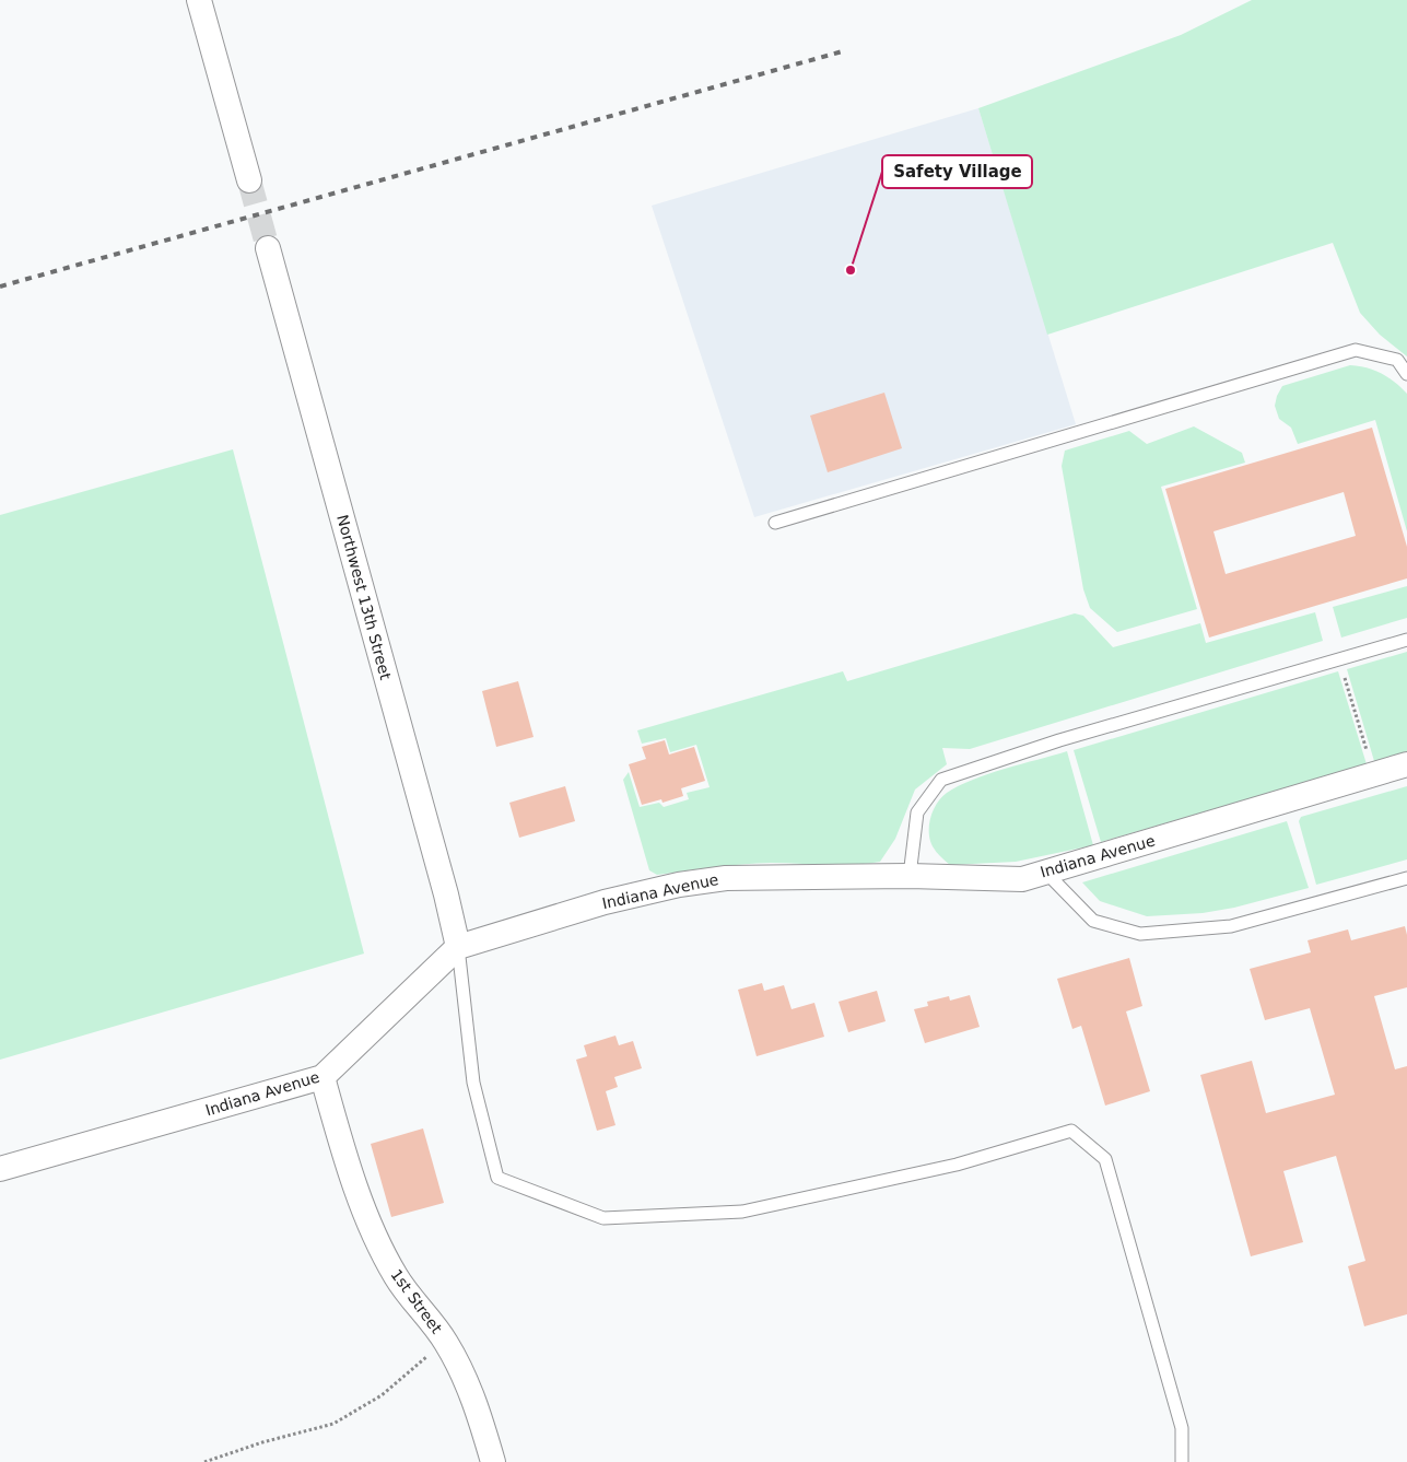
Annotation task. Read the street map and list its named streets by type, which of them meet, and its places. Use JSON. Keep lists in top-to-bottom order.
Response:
{
  "streets": {
    "street": ["Northwest 13th Street", "Indiana Avenue", "1st Street"]
  },
  "crossings": [
    ["Northwest 13th Street", "Indiana Avenue"],
    ["Indiana Avenue", "1st Street"]
  ],
  "places": ["Safety Village"]
}
